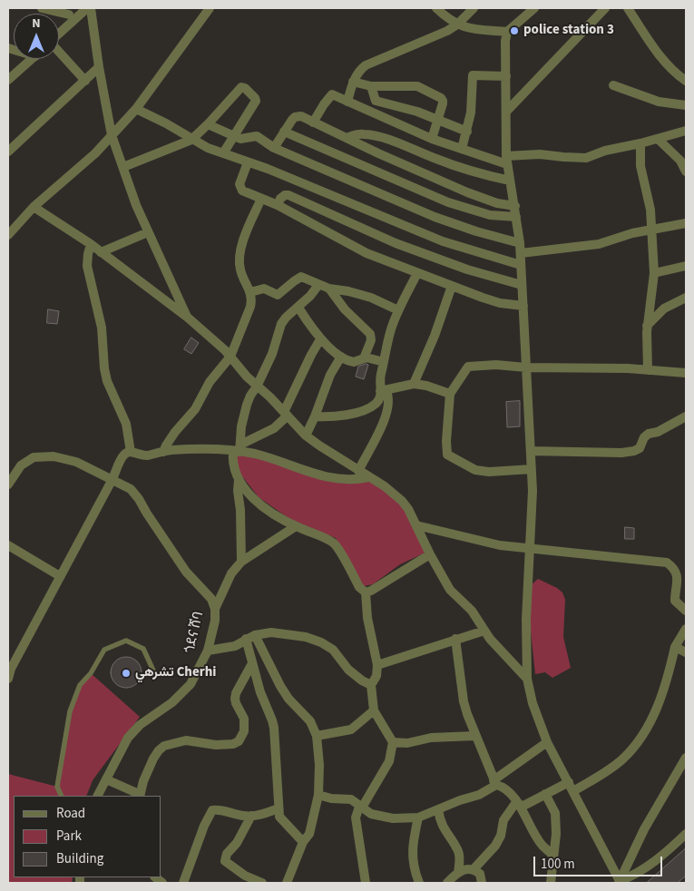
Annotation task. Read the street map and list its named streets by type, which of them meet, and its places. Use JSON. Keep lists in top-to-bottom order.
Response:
{
  "streets": {
    "street": ["ጎደና ሸባ"]
  },
  "places": ["police station 3", "تشرهي Cherhi"],
  "legend": ["Road", "Park", "Building"],
  "scale_bar": "100 m",
  "north": "top"
}
